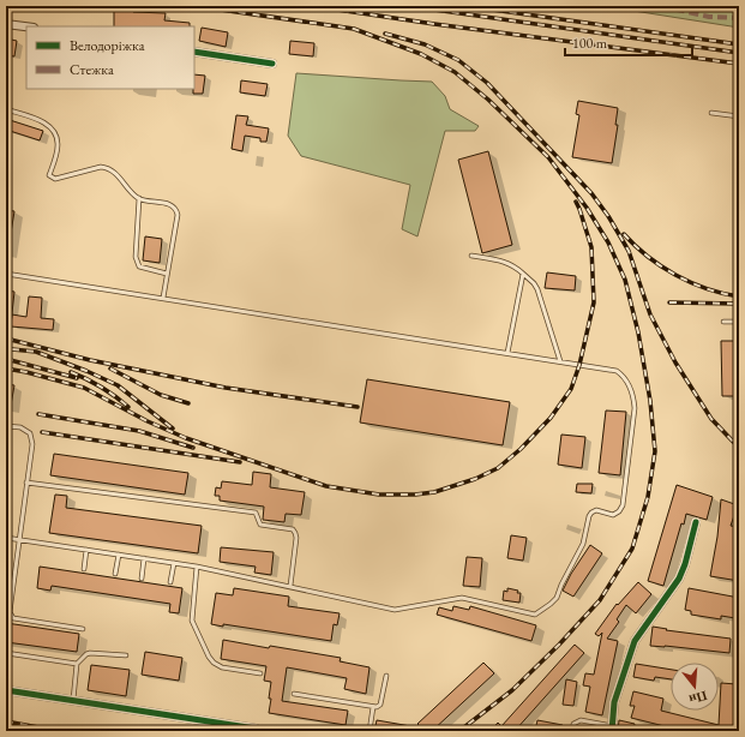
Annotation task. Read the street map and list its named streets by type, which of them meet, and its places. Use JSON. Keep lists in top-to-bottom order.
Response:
{
  "legend": ["Велодоріжка", "Стежка"],
  "scale_bar": "100 m",
  "north": "bottom"
}
